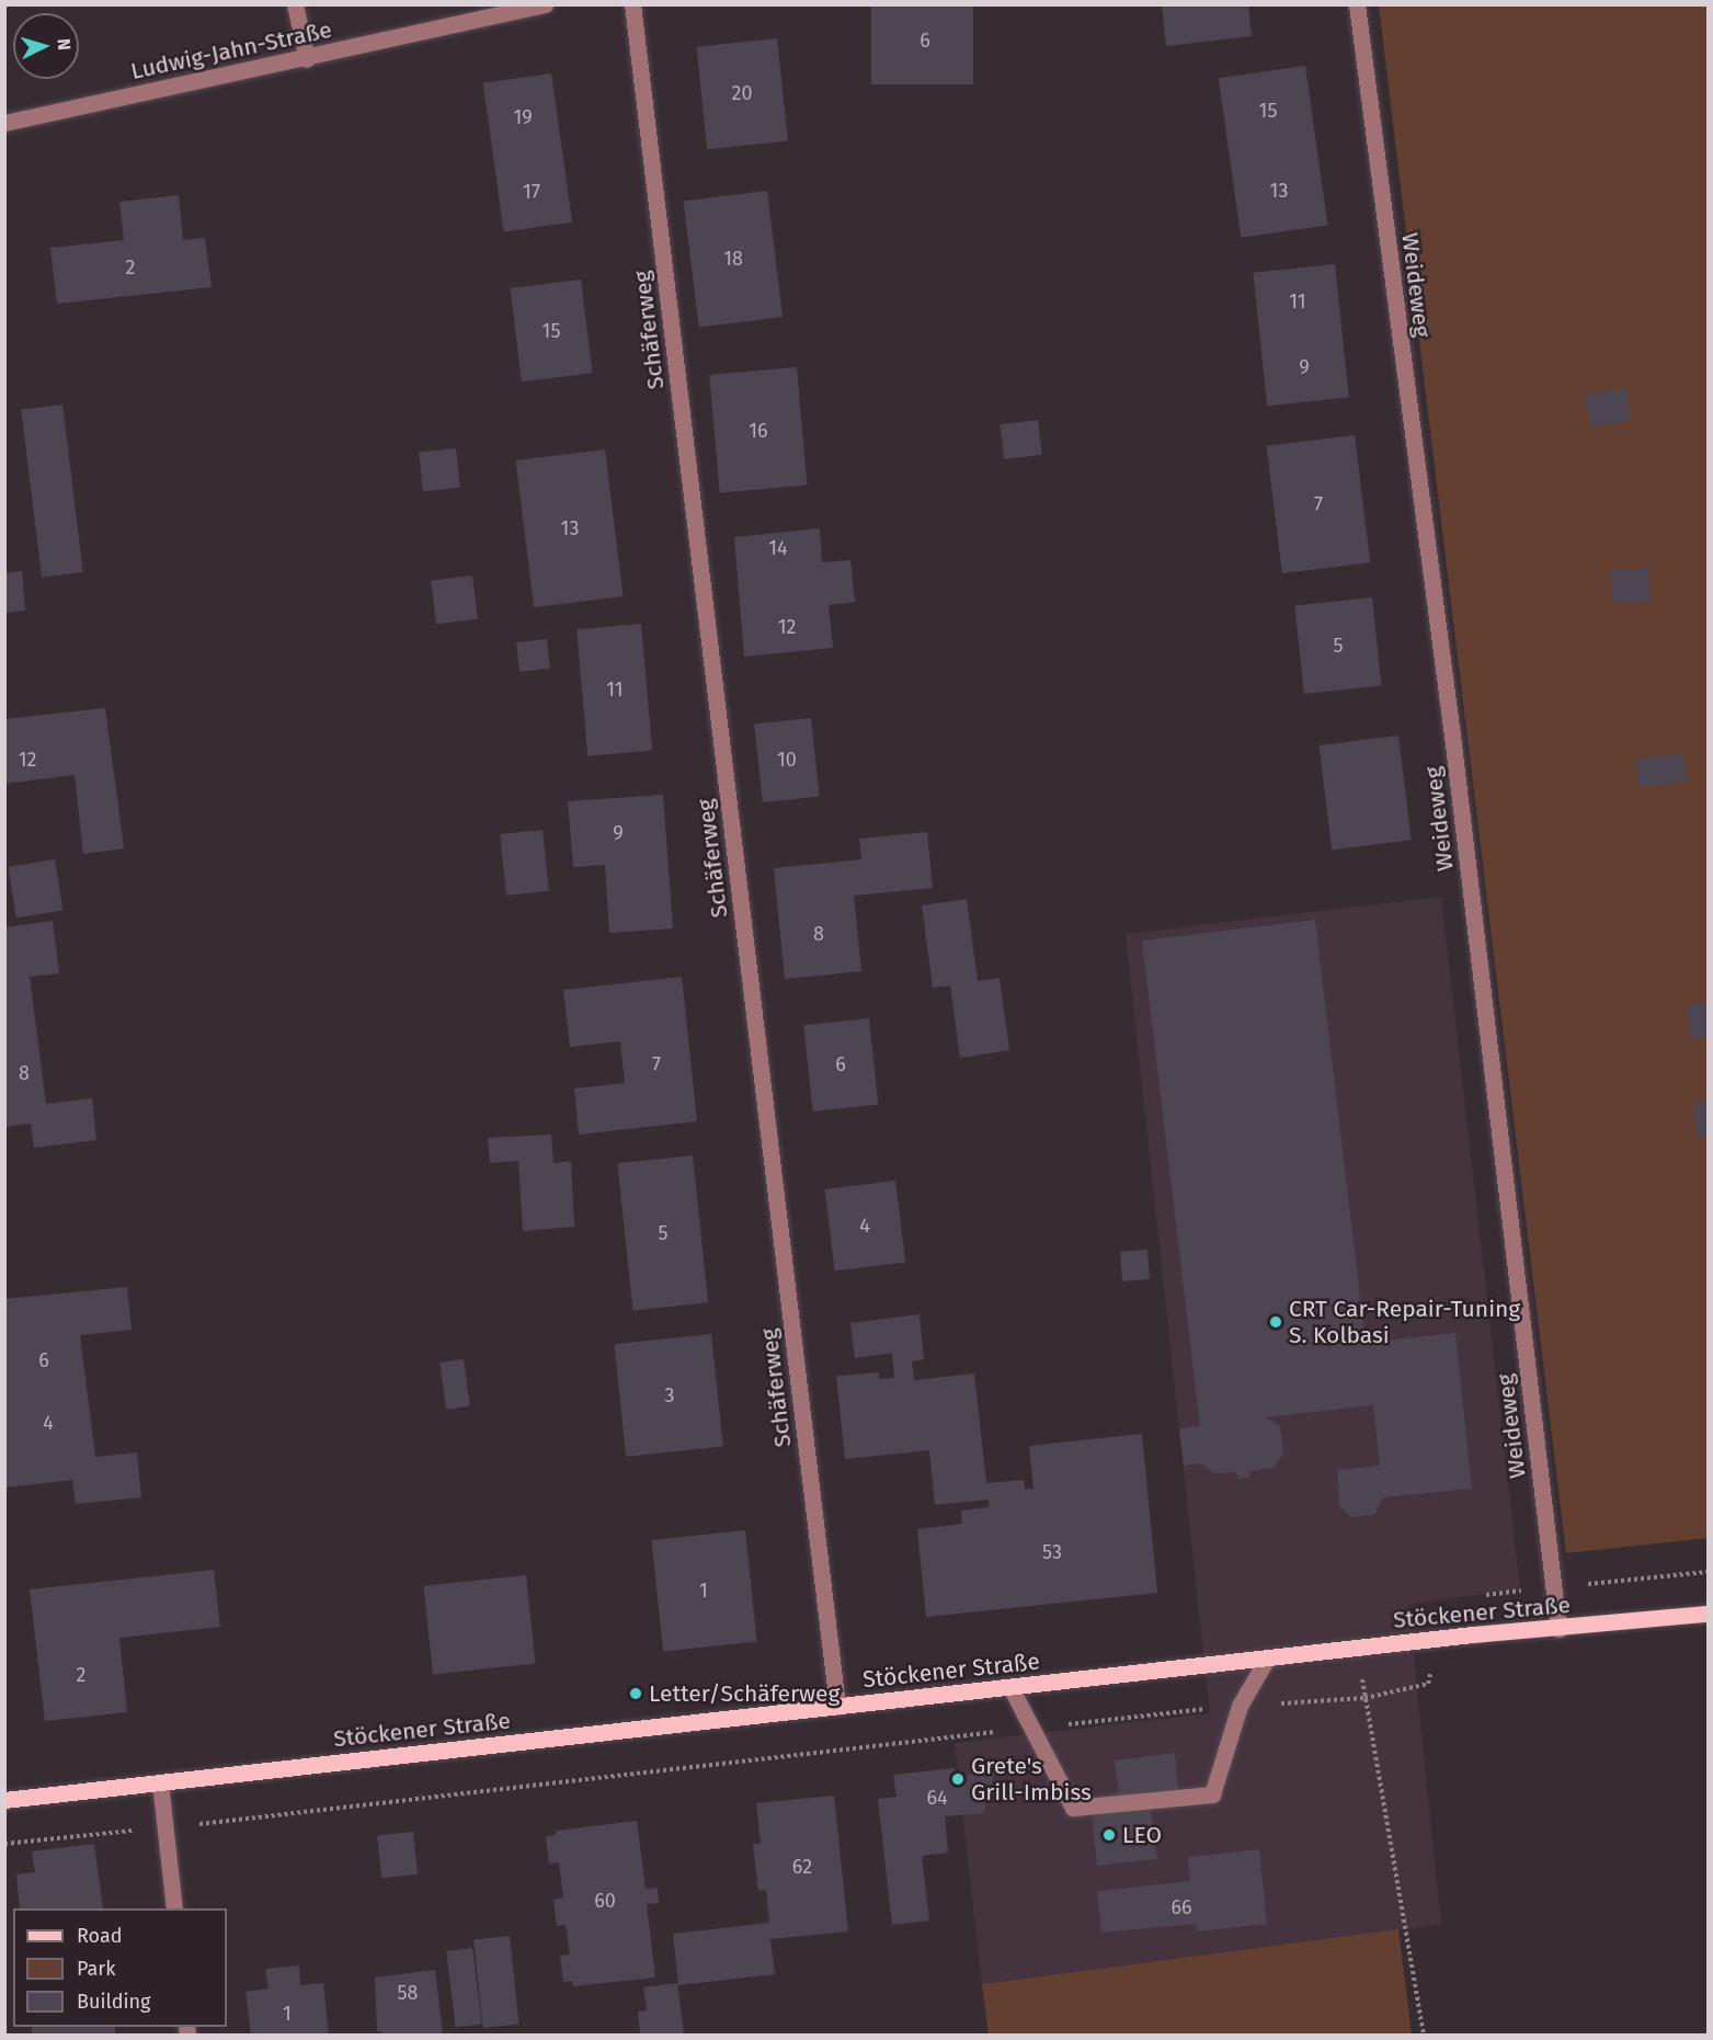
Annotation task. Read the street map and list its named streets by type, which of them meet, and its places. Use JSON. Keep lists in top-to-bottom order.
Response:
{
  "streets": {
    "main road": ["Stöckener Straße"],
    "street": ["Ludwig-Jahn-Straße", "Weideweg", "Schäferweg"]
  },
  "crossings": [
    ["Weideweg", "Stöckener Straße"],
    ["Schäferweg", "Stöckener Straße"]
  ],
  "places": [
    "CRT Car-Repair-Tuning S. Kolbasi",
    "Letter/Schäferweg",
    "Grete's Grill-Imbiss",
    "LEO"
  ],
  "house_numbers": [
    "6",
    "20",
    "15",
    "19",
    "13",
    "17",
    "18",
    "2",
    "11",
    "15",
    "9",
    "16",
    "7",
    "13",
    "14",
    "12",
    "5",
    "11",
    "12",
    "10",
    "9",
    "8",
    "7",
    "6",
    "8",
    "4",
    "5",
    "6",
    "3",
    "4",
    "53",
    "1",
    "2",
    "64",
    "62",
    "60",
    "66",
    "58",
    "1"
  ],
  "legend": ["Road", "Park", "Building"],
  "north": "right"
}
